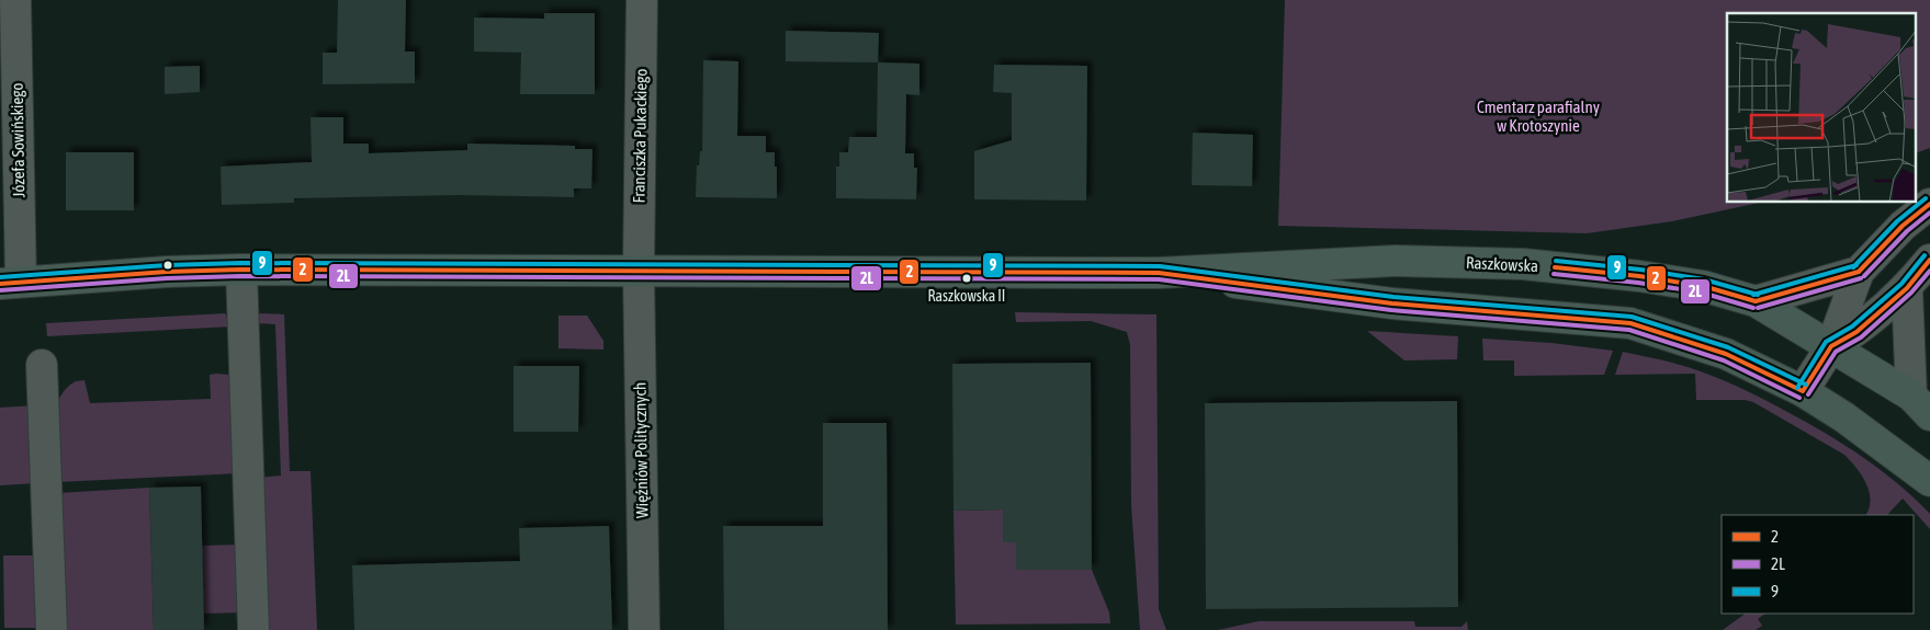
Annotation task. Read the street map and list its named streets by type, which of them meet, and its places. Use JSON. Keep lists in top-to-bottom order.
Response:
{
  "streets": {
    "main road": ["Raszkowska"],
    "street": ["Franciszka Pukackiego", "Józefa Sowińskiego", "Więźniów Politycznych"]
  },
  "crossings": [
    ["Franciszka Pukackiego", "Raszkowska"],
    ["Franciszka Pukackiego", "Więźniów Politycznych"],
    ["Józefa Sowińskiego", "Raszkowska"],
    ["Raszkowska", "Więźniów Politycznych"]
  ],
  "parks": ["Cmentarz parafialny w Krotoszynie"],
  "places": ["Raszkowska II"],
  "lines": ["transit line 9", "transit line 2", "transit line 2L"],
  "legend": ["2", "2L", "9"]
}
